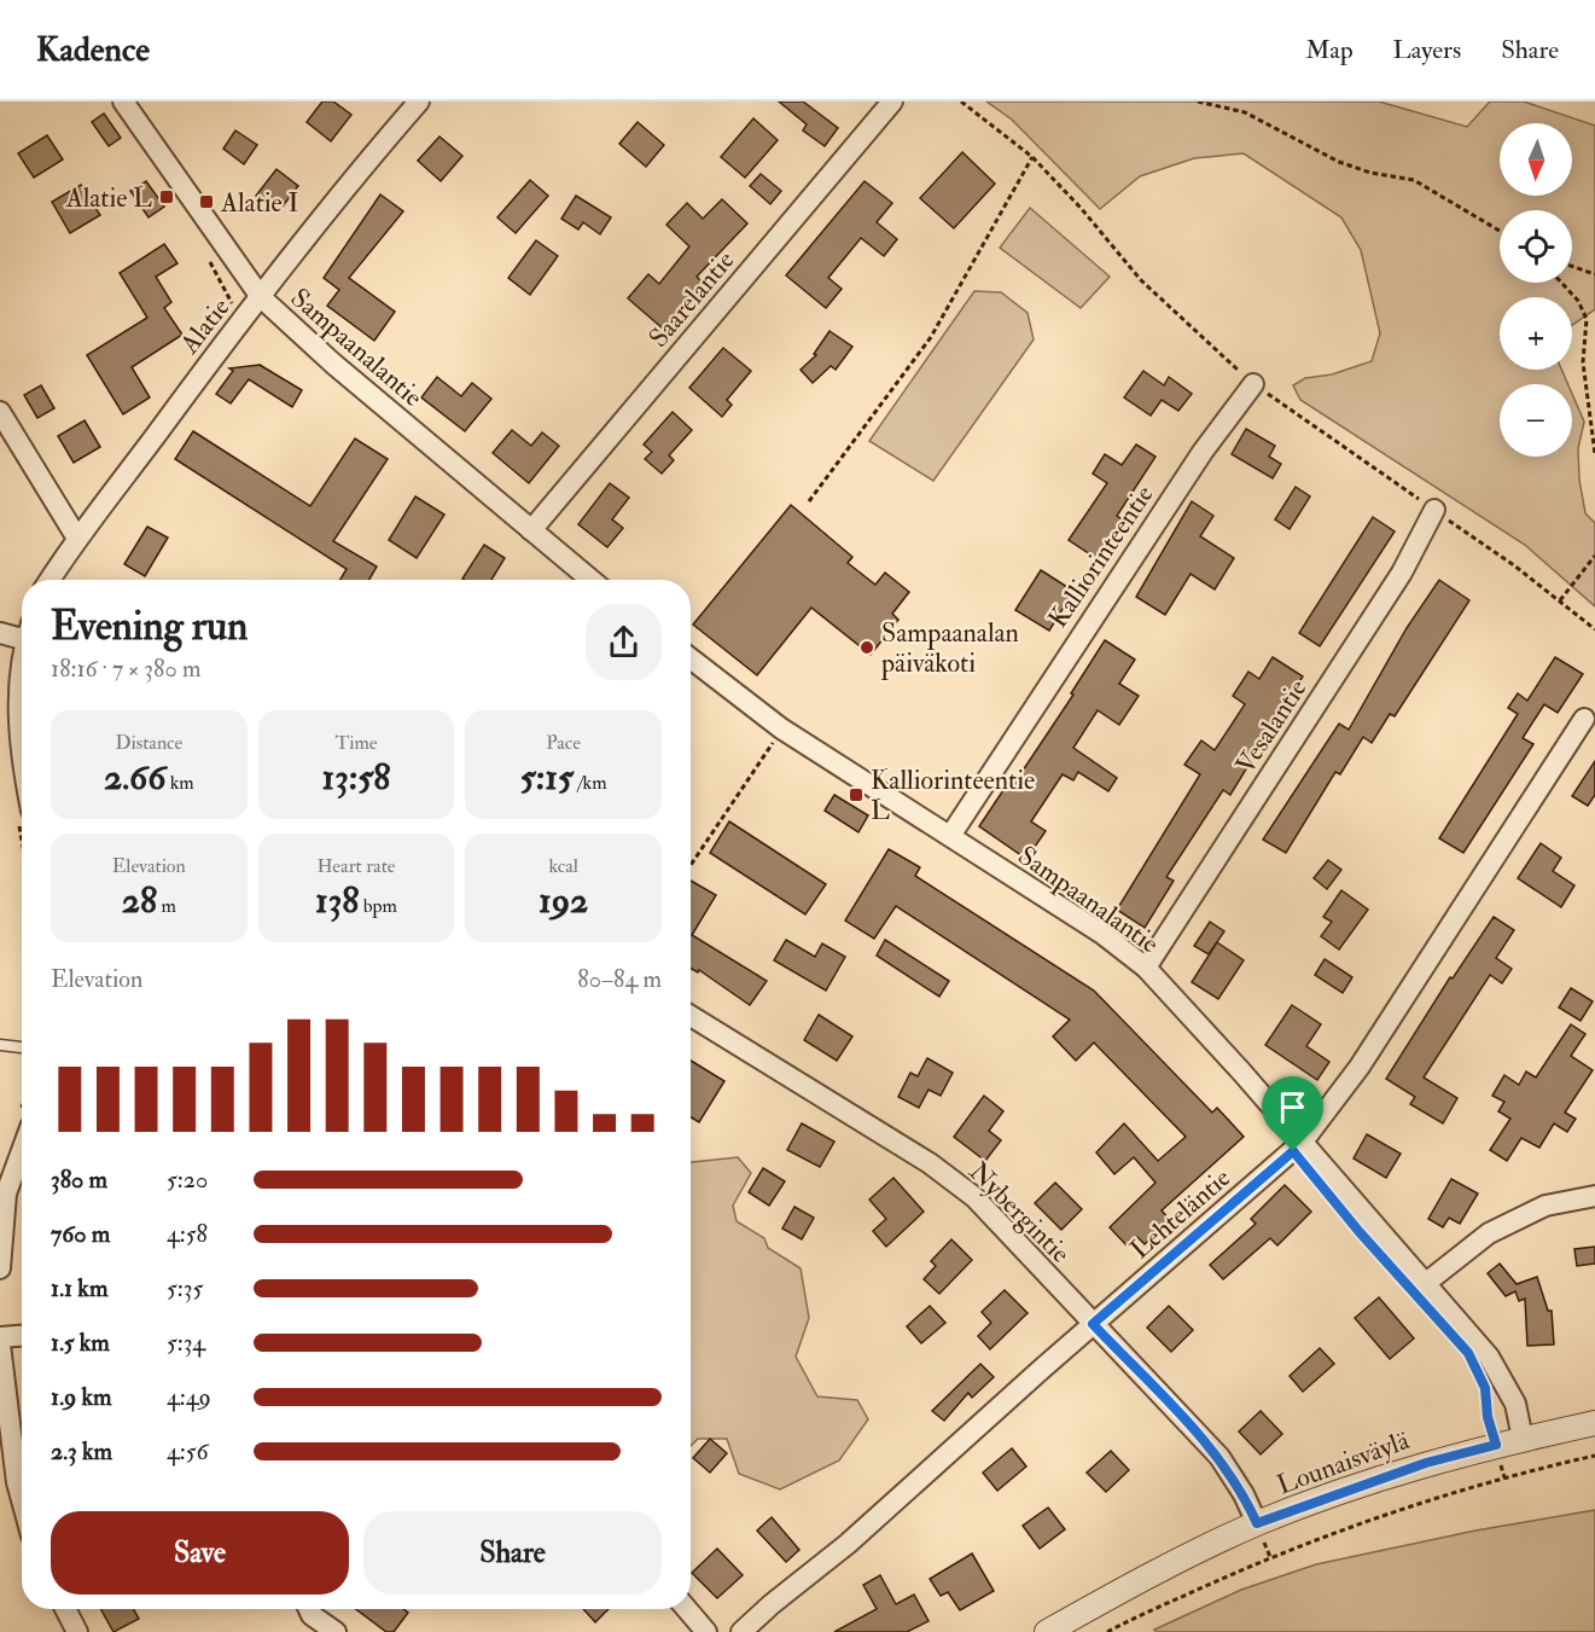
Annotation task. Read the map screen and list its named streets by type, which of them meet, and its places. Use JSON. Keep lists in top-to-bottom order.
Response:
{
  "streets": {
    "street": [
      "Saarelantie",
      "Alatie",
      "Sampaanalantie",
      "Kalliorinteentie",
      "Vesalantie",
      "Nybergintie",
      "Lehteläntie",
      "Lounaisväylä"
    ]
  },
  "crossings": [
    ["Saarelantie", "Sampaanalantie"],
    ["Alatie", "Sampaanalantie"],
    ["Sampaanalantie", "Kalliorinteentie"],
    ["Sampaanalantie", "Vesalantie"],
    ["Sampaanalantie", "Lehteläntie"],
    ["Sampaanalantie", "Lounaisväylä"],
    ["Nybergintie", "Lehteläntie"],
    ["Nybergintie", "Lounaisväylä"]
  ],
  "places": {
    "transit": ["Alatie L", "Alatie I", "Kalliorinteentie L"],
    "other": ["Sampaanalan päiväkoti"]
  },
  "north": "bottom",
  "page": {
    "header": "Kadence",
    "nav": ["Map", "Layers", "Share"],
    "map_buttons": ["+", "−"],
    "heading": ["Evening run", "18:16 · 7 × 380 m"],
    "stats": [
      ["Distance", "2.66 km"],
      ["Time", "13:58"],
      ["Pace", "5:15 /km"],
      ["Elevation", "28 m"],
      ["Heart rate", "138 bpm"],
      ["kcal", "192"]
    ],
    "chart": ["Elevation", "80–84 m"],
    "list": [
      {
        "name": "380 m",
        "note": "5:20"
      },
      {
        "name": "760 m",
        "note": "4:58"
      },
      {
        "name": "1.1 km",
        "note": "5:35"
      },
      {
        "name": "1.5 km",
        "note": "5:34"
      },
      {
        "name": "1.9 km",
        "note": "4:49"
      },
      {
        "name": "2.3 km",
        "note": "4:56"
      }
    ],
    "buttons": ["Save", "Share"]
  }
}
